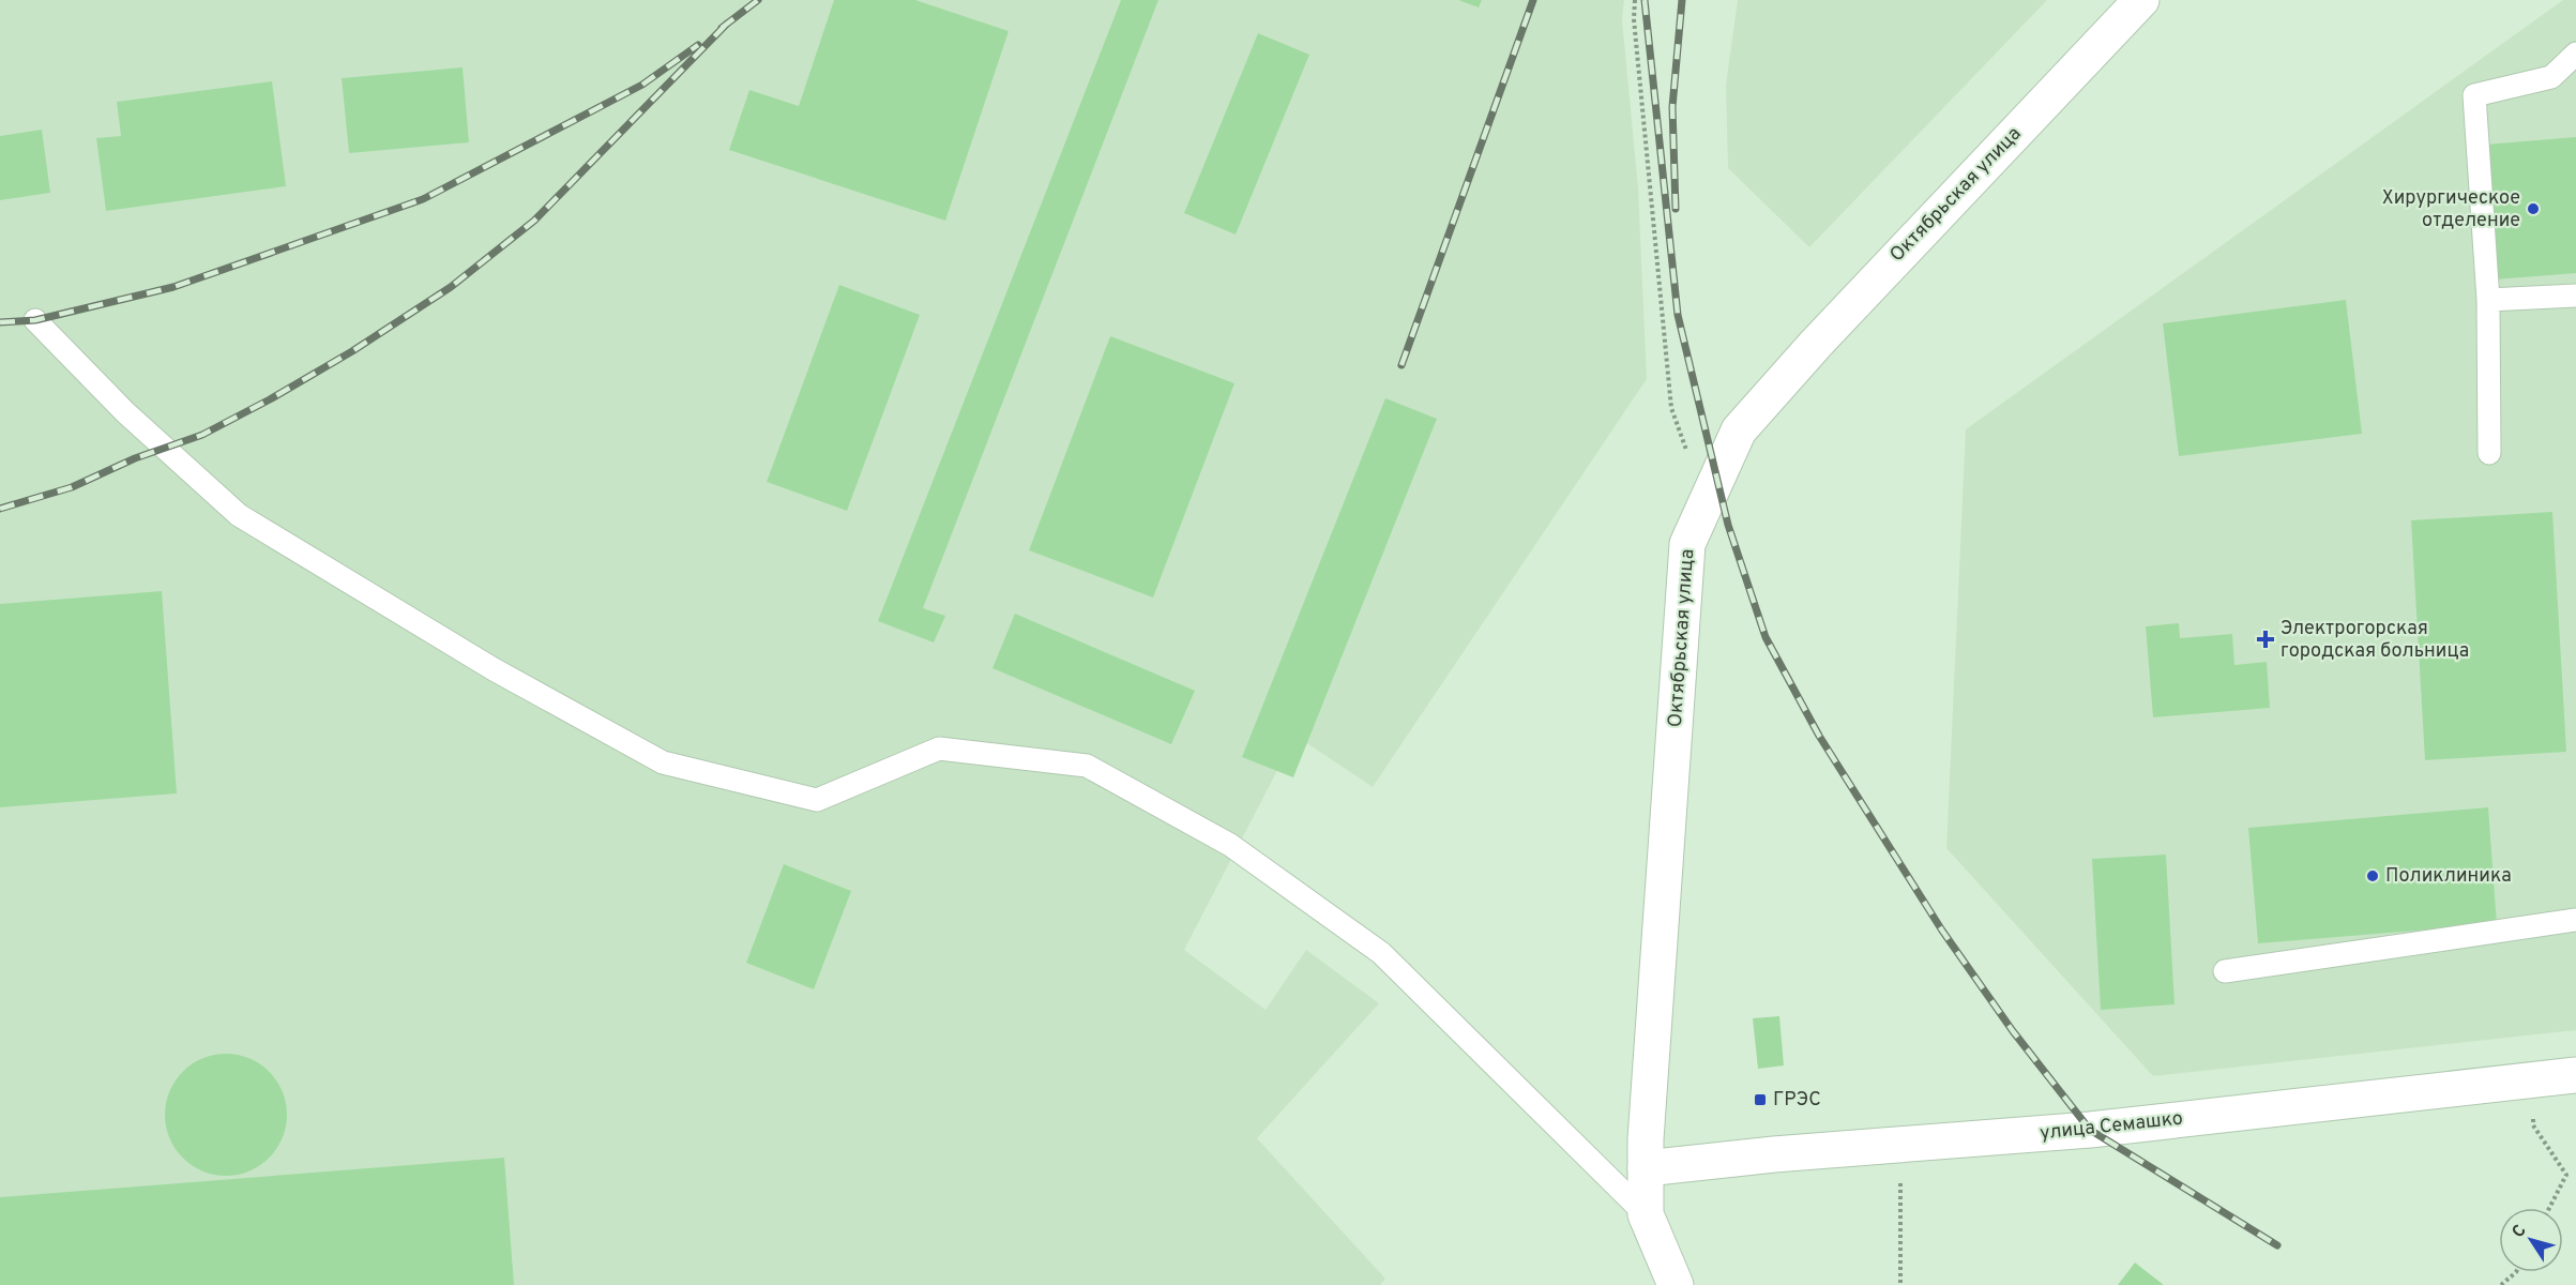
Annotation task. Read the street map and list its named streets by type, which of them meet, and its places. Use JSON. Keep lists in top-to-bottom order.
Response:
{
  "streets": {
    "street": ["Октябрьская улица", "улица Семашко"]
  },
  "crossings": [
    ["Октябрьская улица", "улица Семашко"]
  ],
  "places": {
    "other": ["Хирургическое отделение", "Поликлиника"],
    "health": ["Электрогорская городская больница"],
    "transit": ["ГРЭС"]
  },
  "north": "top left"
}
